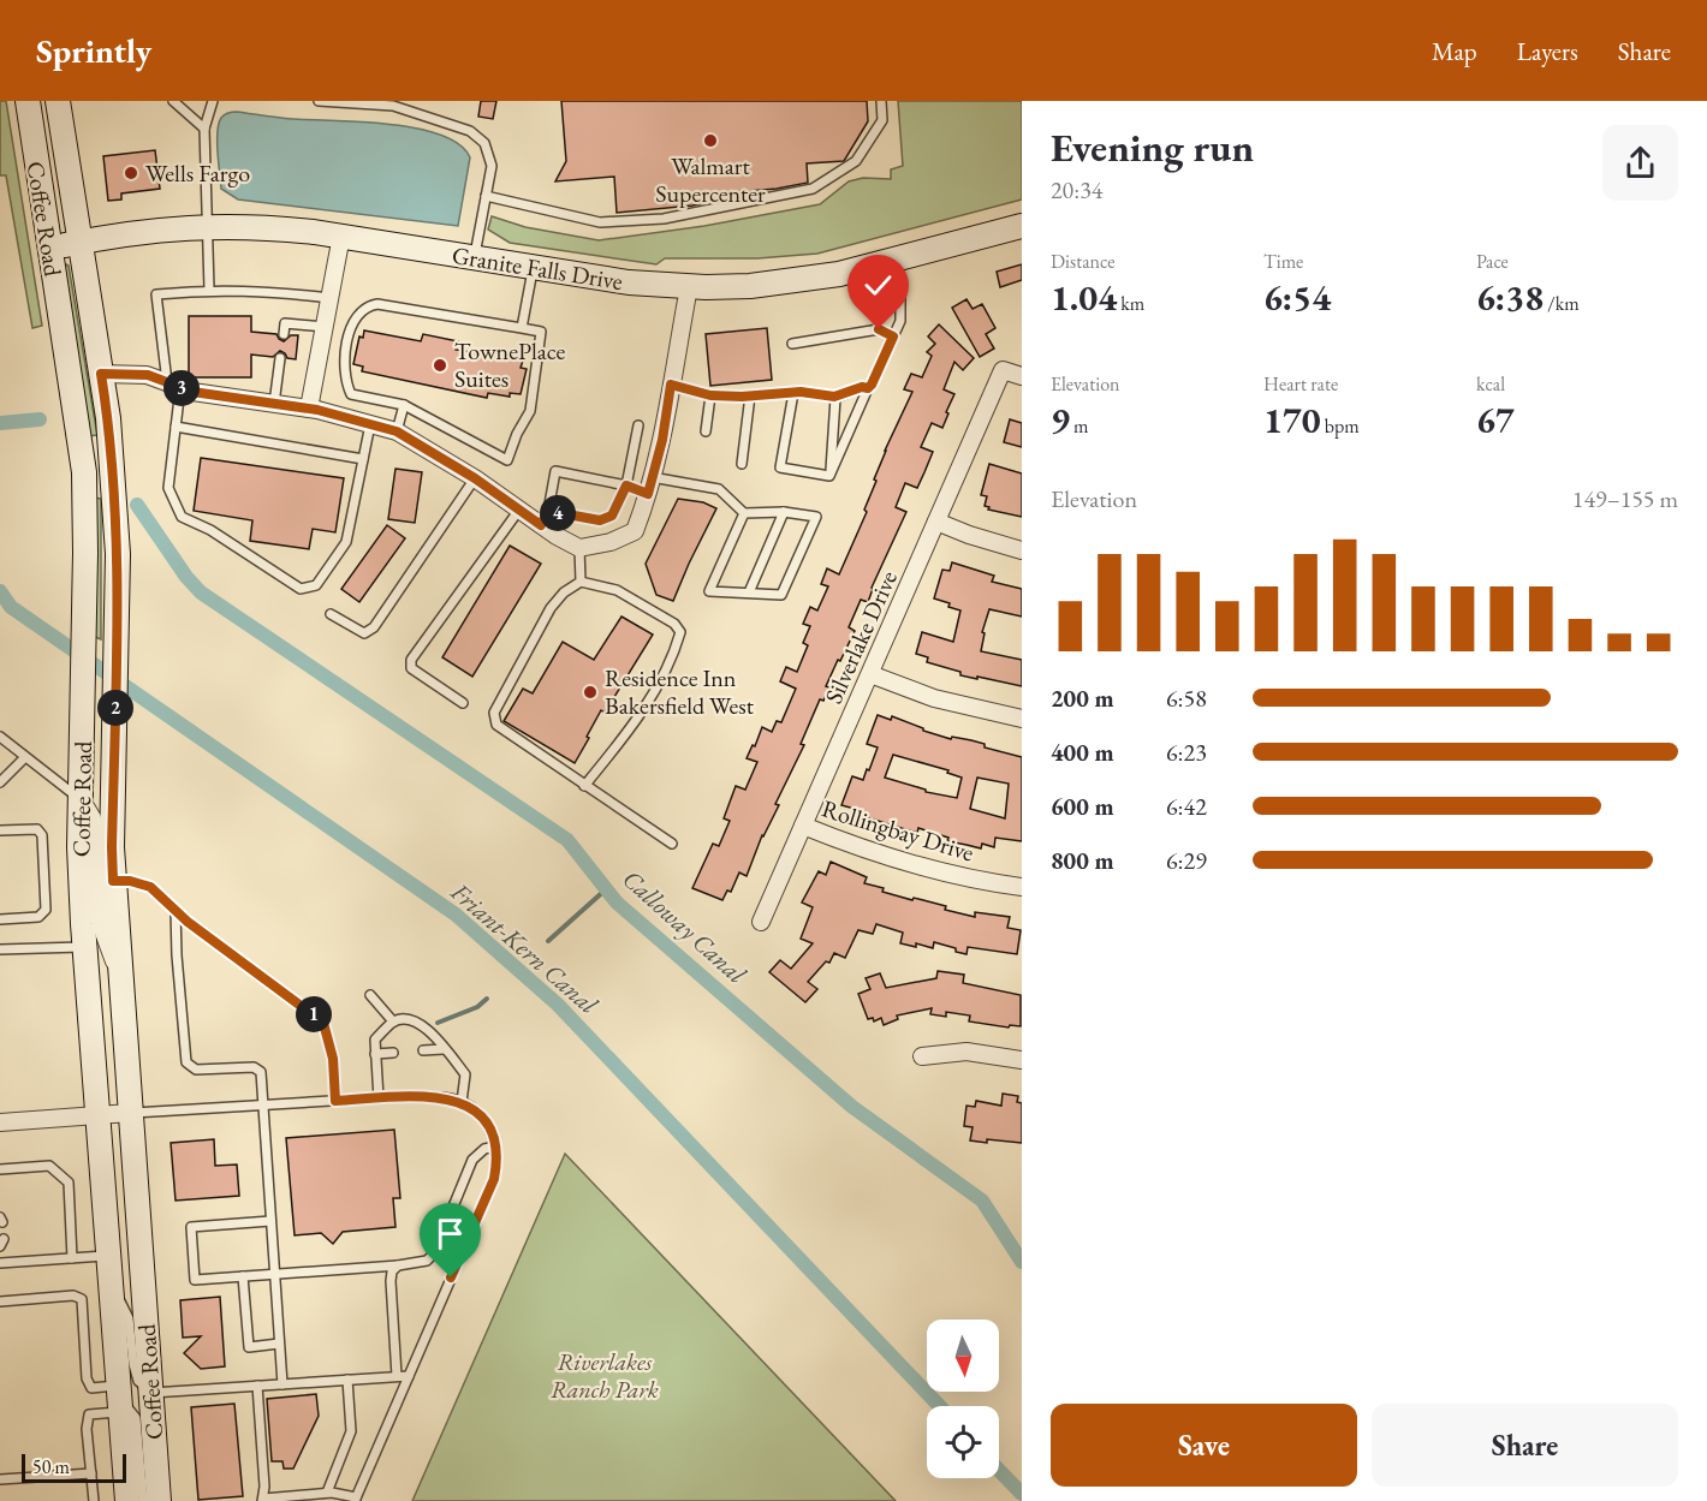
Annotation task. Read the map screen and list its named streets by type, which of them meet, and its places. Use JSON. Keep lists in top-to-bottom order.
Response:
{
  "streets": {
    "main road": ["Coffee Road", "Granite Falls Drive"],
    "street": ["Silverlake Drive", "Rollingbay Drive"]
  },
  "crossings": [
    ["Coffee Road", "Granite Falls Drive"],
    ["Silverlake Drive", "Rollingbay Drive"]
  ],
  "water": ["Calloway Canal", "Friant-Kern Canal"],
  "parks": ["Riverlakes Ranch Park"],
  "places": [
    "Walmart Supercenter",
    "Wells Fargo",
    "TownePlace Suites",
    "Residence Inn Bakersfield West"
  ],
  "scale_bar": "50 m",
  "north": "bottom",
  "page": {
    "header": "Sprintly",
    "nav": ["Map", "Layers", "Share"],
    "heading": ["Evening run", "20:34"],
    "stats": [
      ["Distance", "1.04 km"],
      ["Time", "6:54"],
      ["Pace", "6:38 /km"],
      ["Elevation", "9 m"],
      ["Heart rate", "170 bpm"],
      ["kcal", "67"]
    ],
    "pins": [
      "3",
      "4",
      "2",
      "1"
    ],
    "chart": ["Elevation", "149–155 m"],
    "list": [
      {
        "name": "200 m",
        "note": "6:58"
      },
      {
        "name": "400 m",
        "note": "6:23"
      },
      {
        "name": "600 m",
        "note": "6:42"
      },
      {
        "name": "800 m",
        "note": "6:29"
      }
    ],
    "buttons": ["Save", "Share"],
    "scale": "50 m"
  }
}
